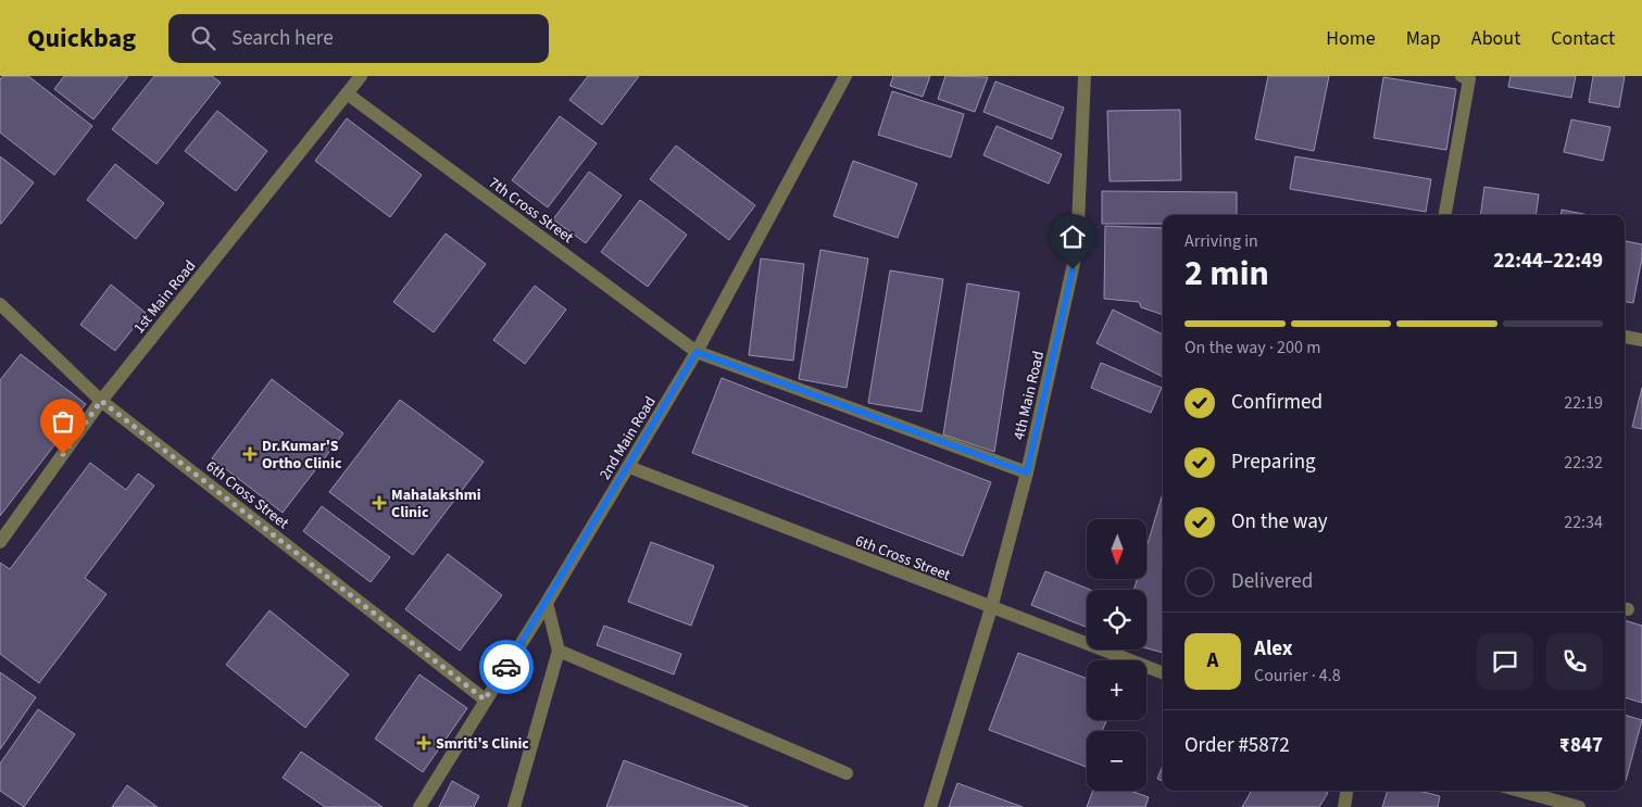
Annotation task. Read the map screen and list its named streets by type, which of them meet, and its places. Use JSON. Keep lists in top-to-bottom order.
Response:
{
  "streets": {
    "street": [
      "7th Cross Street",
      "1st Main Road",
      "4th Main Road",
      "2nd Main Road",
      "6th Cross Street"
    ]
  },
  "crossings": [
    ["7th Cross Street", "1st Main Road"],
    ["7th Cross Street", "4th Main Road"],
    ["7th Cross Street", "2nd Main Road"],
    ["1st Main Road", "6th Cross Street"],
    ["4th Main Road", "6th Cross Street"],
    ["2nd Main Road", "6th Cross Street"]
  ],
  "places": {
    "health": ["Dr.Kumar'S Ortho Clinic", "Mahalakshmi Clinic", "Smriti's Clinic"]
  },
  "north": "bottom",
  "page": {
    "header": "Quickbag",
    "search": "Search here",
    "nav": [
      "Home",
      "Map",
      "About",
      "Contact"
    ],
    "heading": ["2 min", "Arriving in", "22:44–22:49"],
    "panel": [
      "Alex",
      "Courier · 4.8",
      "Order #5872",
      "₹847"
    ],
    "bar": "On the way · 200 m",
    "list": [
      ["Confirmed", "22:19"],
      ["Preparing", "22:32"],
      ["On the way", "22:34"],
      "Delivered"
    ],
    "map_buttons": ["+", "−"],
    "round": "A"
  }
}
